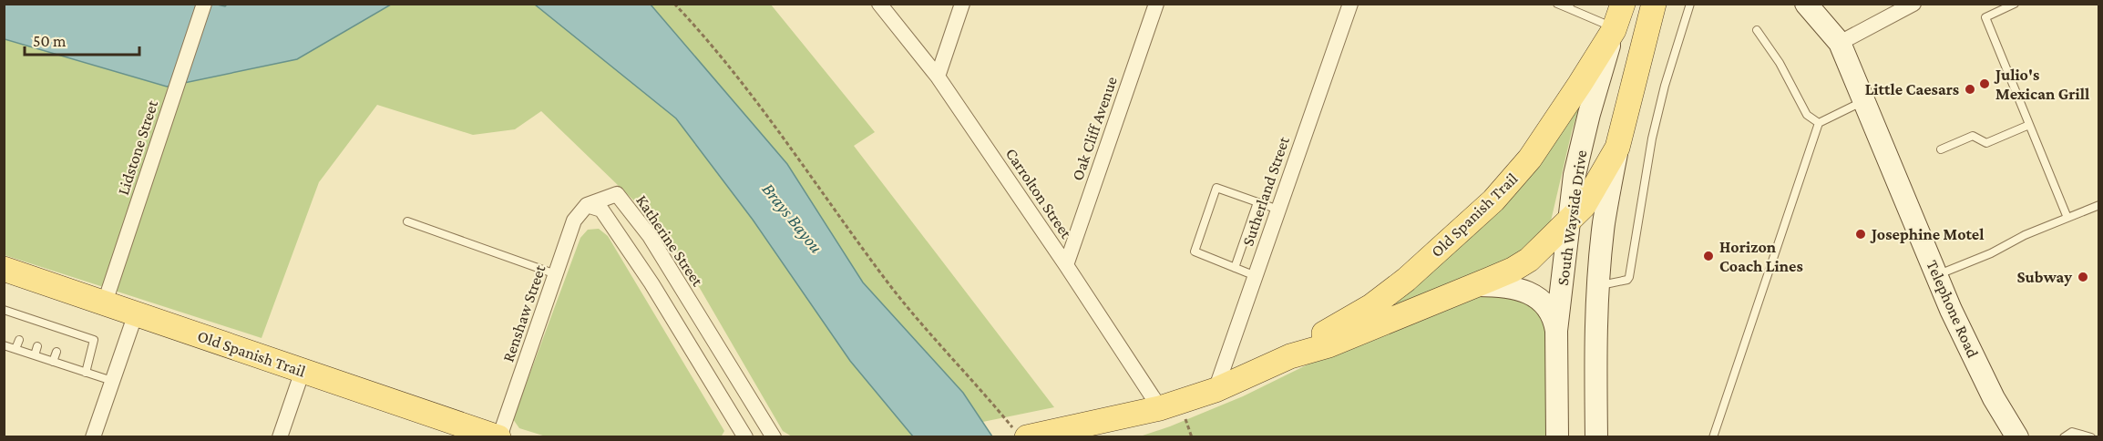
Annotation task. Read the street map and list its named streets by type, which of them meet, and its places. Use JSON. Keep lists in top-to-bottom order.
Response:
{
  "streets": {
    "main road": ["Old Spanish Trail", "South Wayside Drive", "Telephone Road"],
    "street": [
      "Oak Cliff Avenue",
      "Lidstone Street",
      "Sutherland Street",
      "Carrolton Street",
      "Katherine Street",
      "Renshaw Street"
    ]
  },
  "crossings": [
    ["Oak Cliff Avenue", "Carrolton Street"],
    ["Lidstone Street", "Old Spanish Trail"],
    ["Sutherland Street", "Old Spanish Trail"],
    ["Carrolton Street", "Old Spanish Trail"],
    ["Old Spanish Trail", "South Wayside Drive"],
    ["Old Spanish Trail", "Renshaw Street"],
    ["Katherine Street", "Renshaw Street"]
  ],
  "water": ["Brays Bayou"],
  "places": [
    "Julio's Mexican Grill",
    "Little Caesars",
    "Josephine Motel",
    "Horizon Coach Lines",
    "Subway"
  ],
  "scale_bar": "50 m"
}
